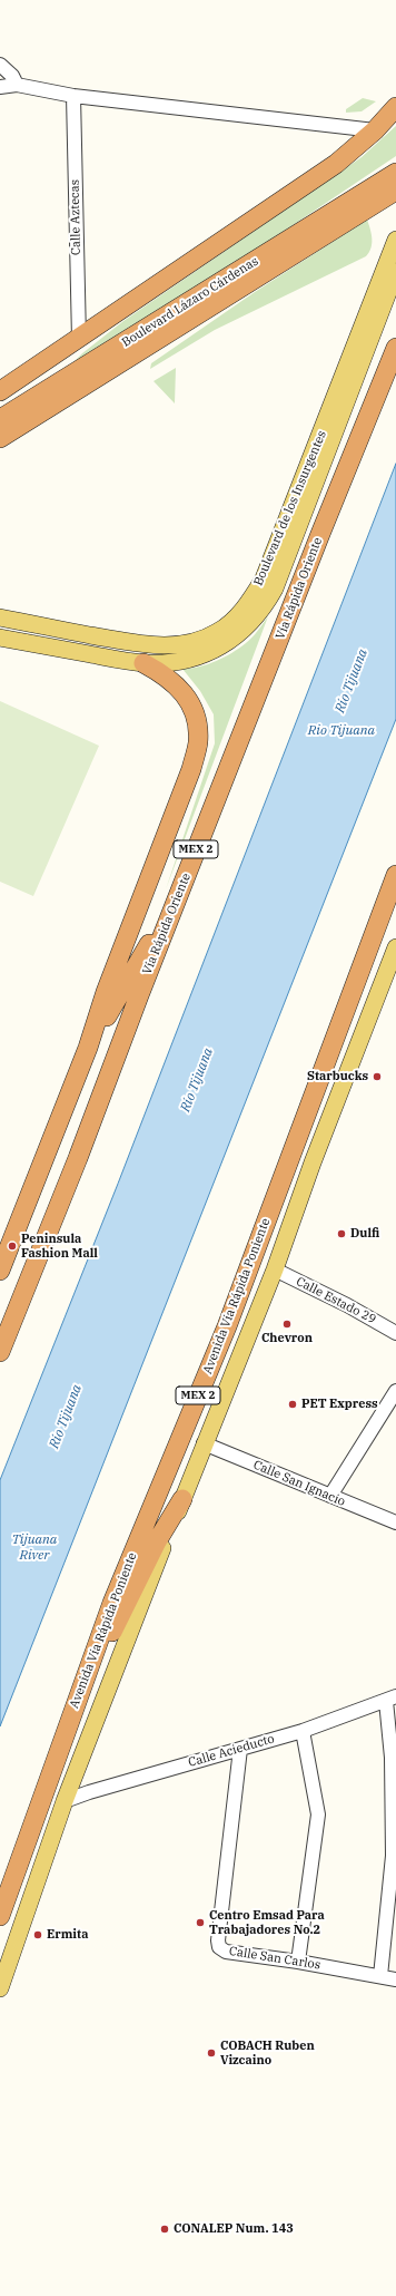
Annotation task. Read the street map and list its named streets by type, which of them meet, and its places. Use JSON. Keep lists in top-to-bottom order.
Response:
{
  "streets": {
    "highway": [
      "Boulevard Lázaro Cárdenas",
      "Vía Rápida Oriente",
      "MEX 2",
      "Avenida Vía Rápida Poniente"
    ],
    "main road": ["Boulevard de los Insurgentes"],
    "street": [
      "Calle Aztecas",
      "Calle Estado 29",
      "Calle San Ignacio",
      "Calle Acieducto",
      "Calle San Carlos"
    ]
  },
  "crossings": [
    ["Avenida Vía Rápida Poniente", "Calle Estado 29"],
    ["Avenida Vía Rápida Poniente", "Calle San Ignacio"],
    ["Avenida Vía Rápida Poniente", "Calle Acieducto"],
    ["Calle Acieducto", "Calle San Carlos"]
  ],
  "water": ["Río Tijuana", "Rio Tijuana", "Tijuana River"],
  "places": [
    "Starbucks",
    "Dulfi",
    "Peninsula Fashion Mall",
    "Chevron",
    "PET Express",
    "Centro Emsad Para Trabajadores No.2",
    "Ermita",
    "COBACH Ruben Vizcaino",
    "CONALEP Num. 143"
  ]
}
